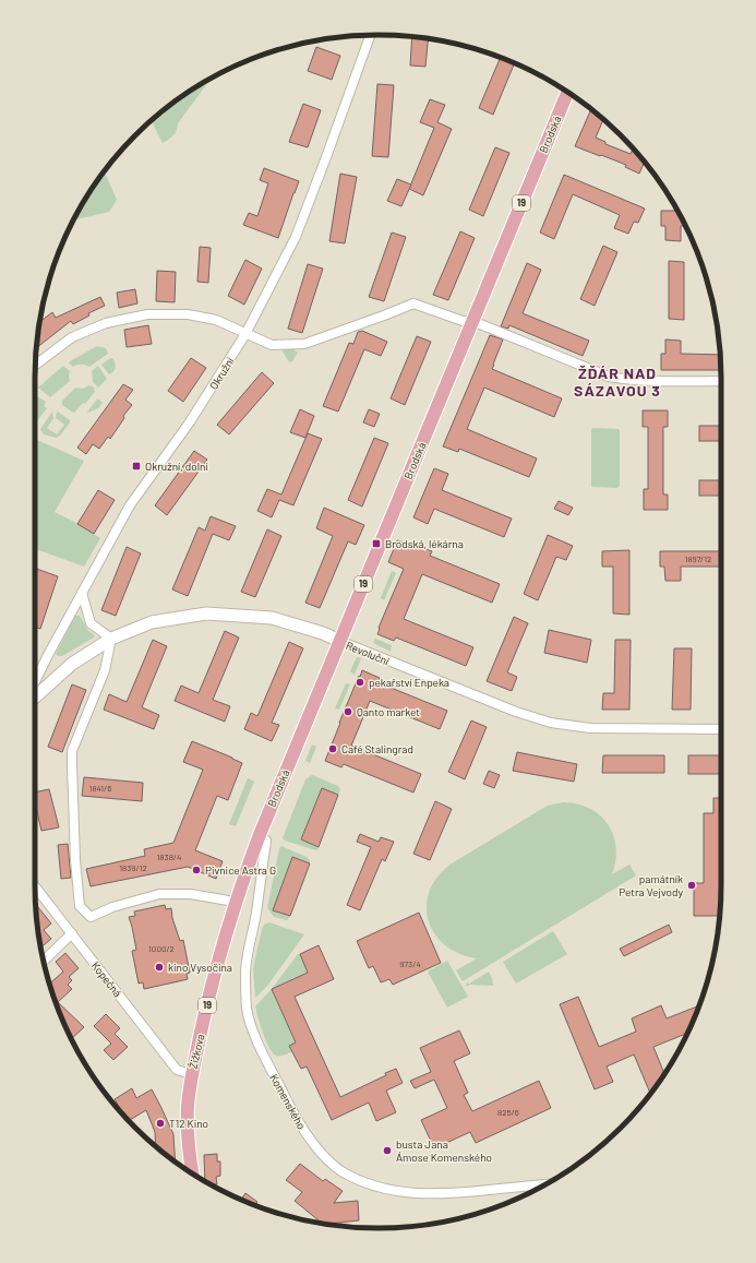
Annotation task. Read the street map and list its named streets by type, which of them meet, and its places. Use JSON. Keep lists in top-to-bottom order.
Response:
{
  "streets": {
    "main road": ["Brodská", "19", "Žižkova"],
    "street": [
      "Okružní",
      "Revoluční",
      "Kopečná",
      "Komenského"
    ]
  },
  "crossings": [
    ["Brodská", "Revoluční"],
    ["Brodská", "Žižkova"],
    ["Brodská", "Komenského"],
    ["Kopečná", "Žižkova"],
    ["Žižkova", "Komenského"]
  ],
  "districts": ["ŽĎÁR NAD SÁZAVOU 3"],
  "places": {
    "transit": ["Okružní, dolní", "Brodská, lékárna"],
    "other": [
      "pekařství Enpeka",
      "Qanto market",
      "Café Stalingrad",
      "Pivnice Astra G",
      "památník Petra Vejvody",
      "kino Vysočina",
      "T12 Kino",
      "busta Jana Ámose Komenského"
    ]
  },
  "house_numbers": [
    "1897/12",
    "1841/6",
    "1838/4",
    "1839/12",
    "1000/2",
    "973/4",
    "825/6"
  ]
}
